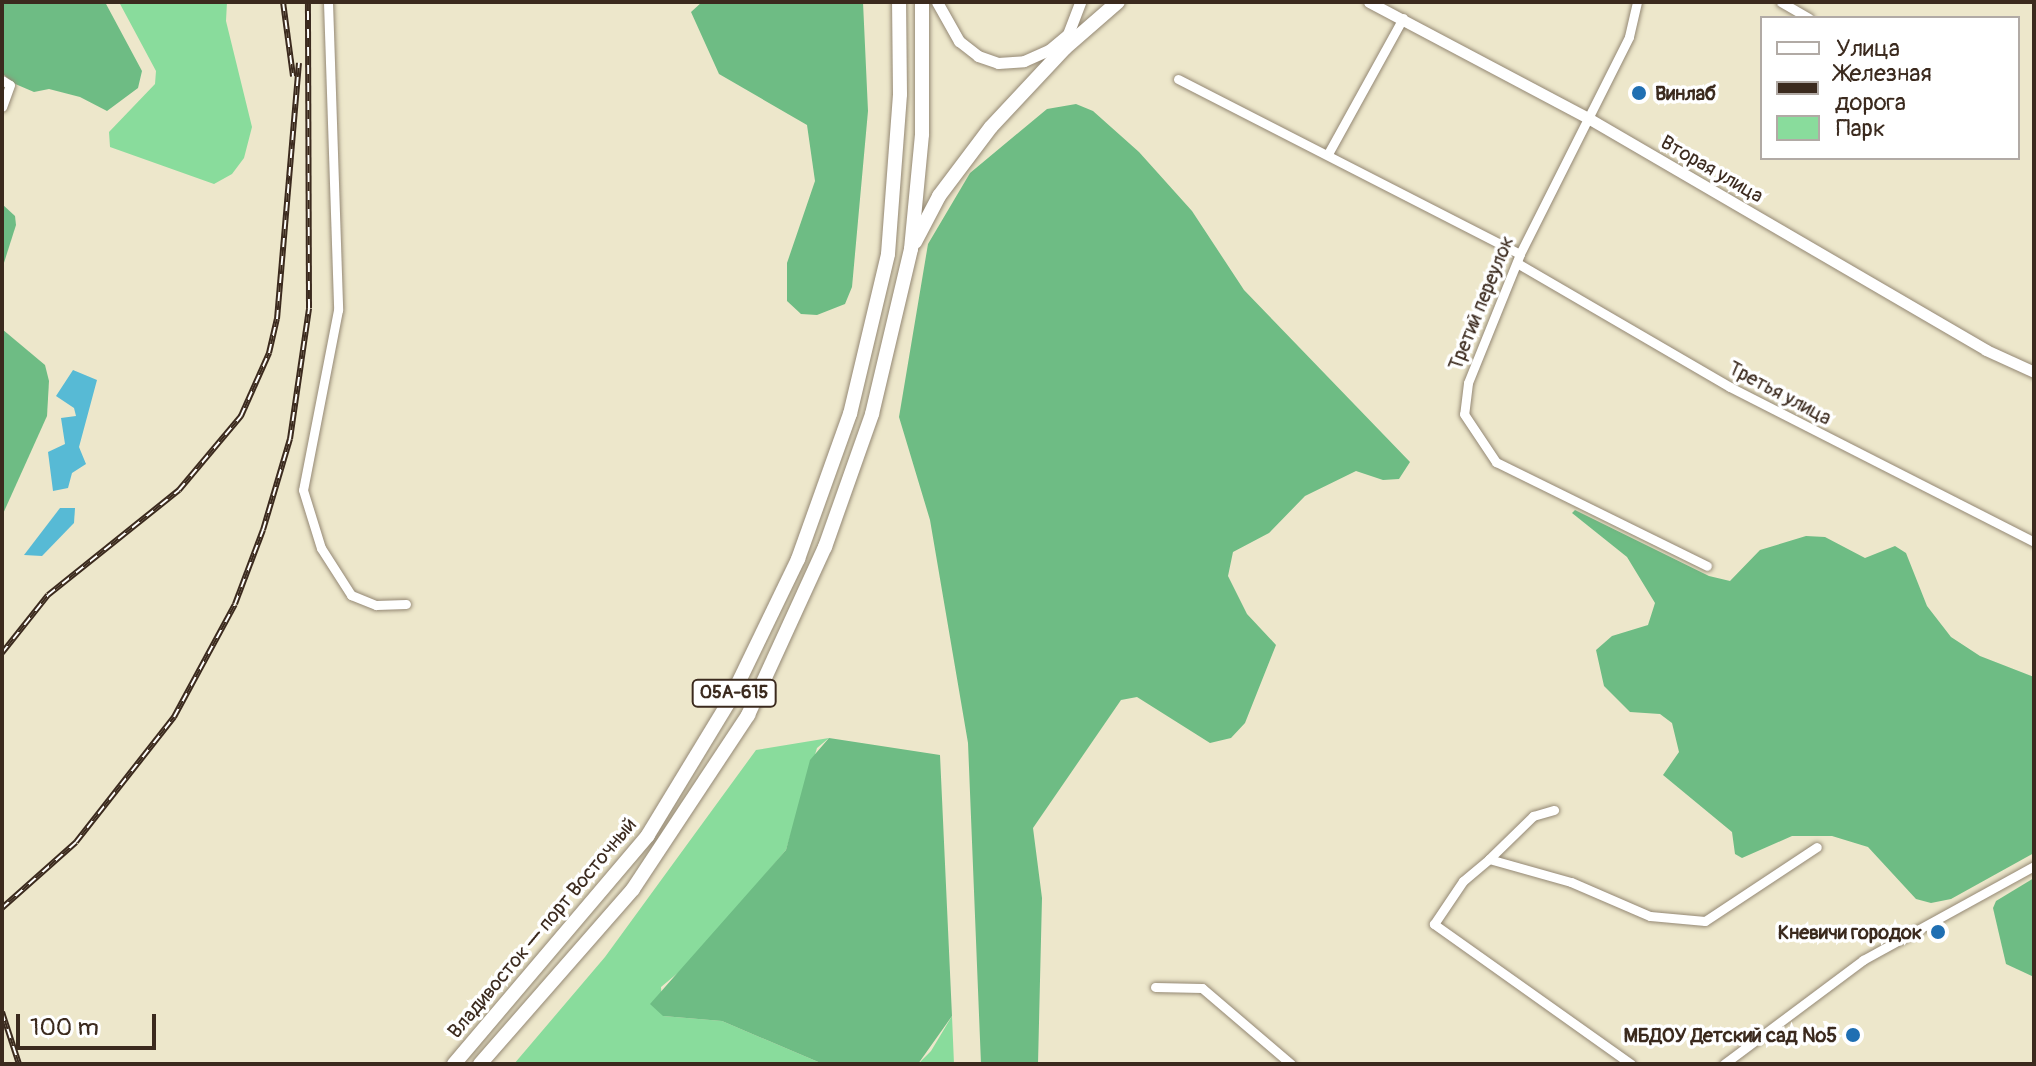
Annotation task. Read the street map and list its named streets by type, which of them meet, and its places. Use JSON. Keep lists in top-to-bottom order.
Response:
{
  "streets": {
    "highway": ["05А-615", "Владивосток — порт Восточный"],
    "main road": ["Вторая улица"],
    "street": ["Третий переулок", "Третья улица"]
  },
  "crossings": [
    ["Вторая улица", "Третий переулок"],
    ["Третий переулок", "Третья улица"]
  ],
  "places": ["Винлаб", "Кневичи городок", "МБДОУ Детский сад №5"],
  "legend": ["Улица", "Железная дорога", "Парк"],
  "scale_bar": "100 m"
}
